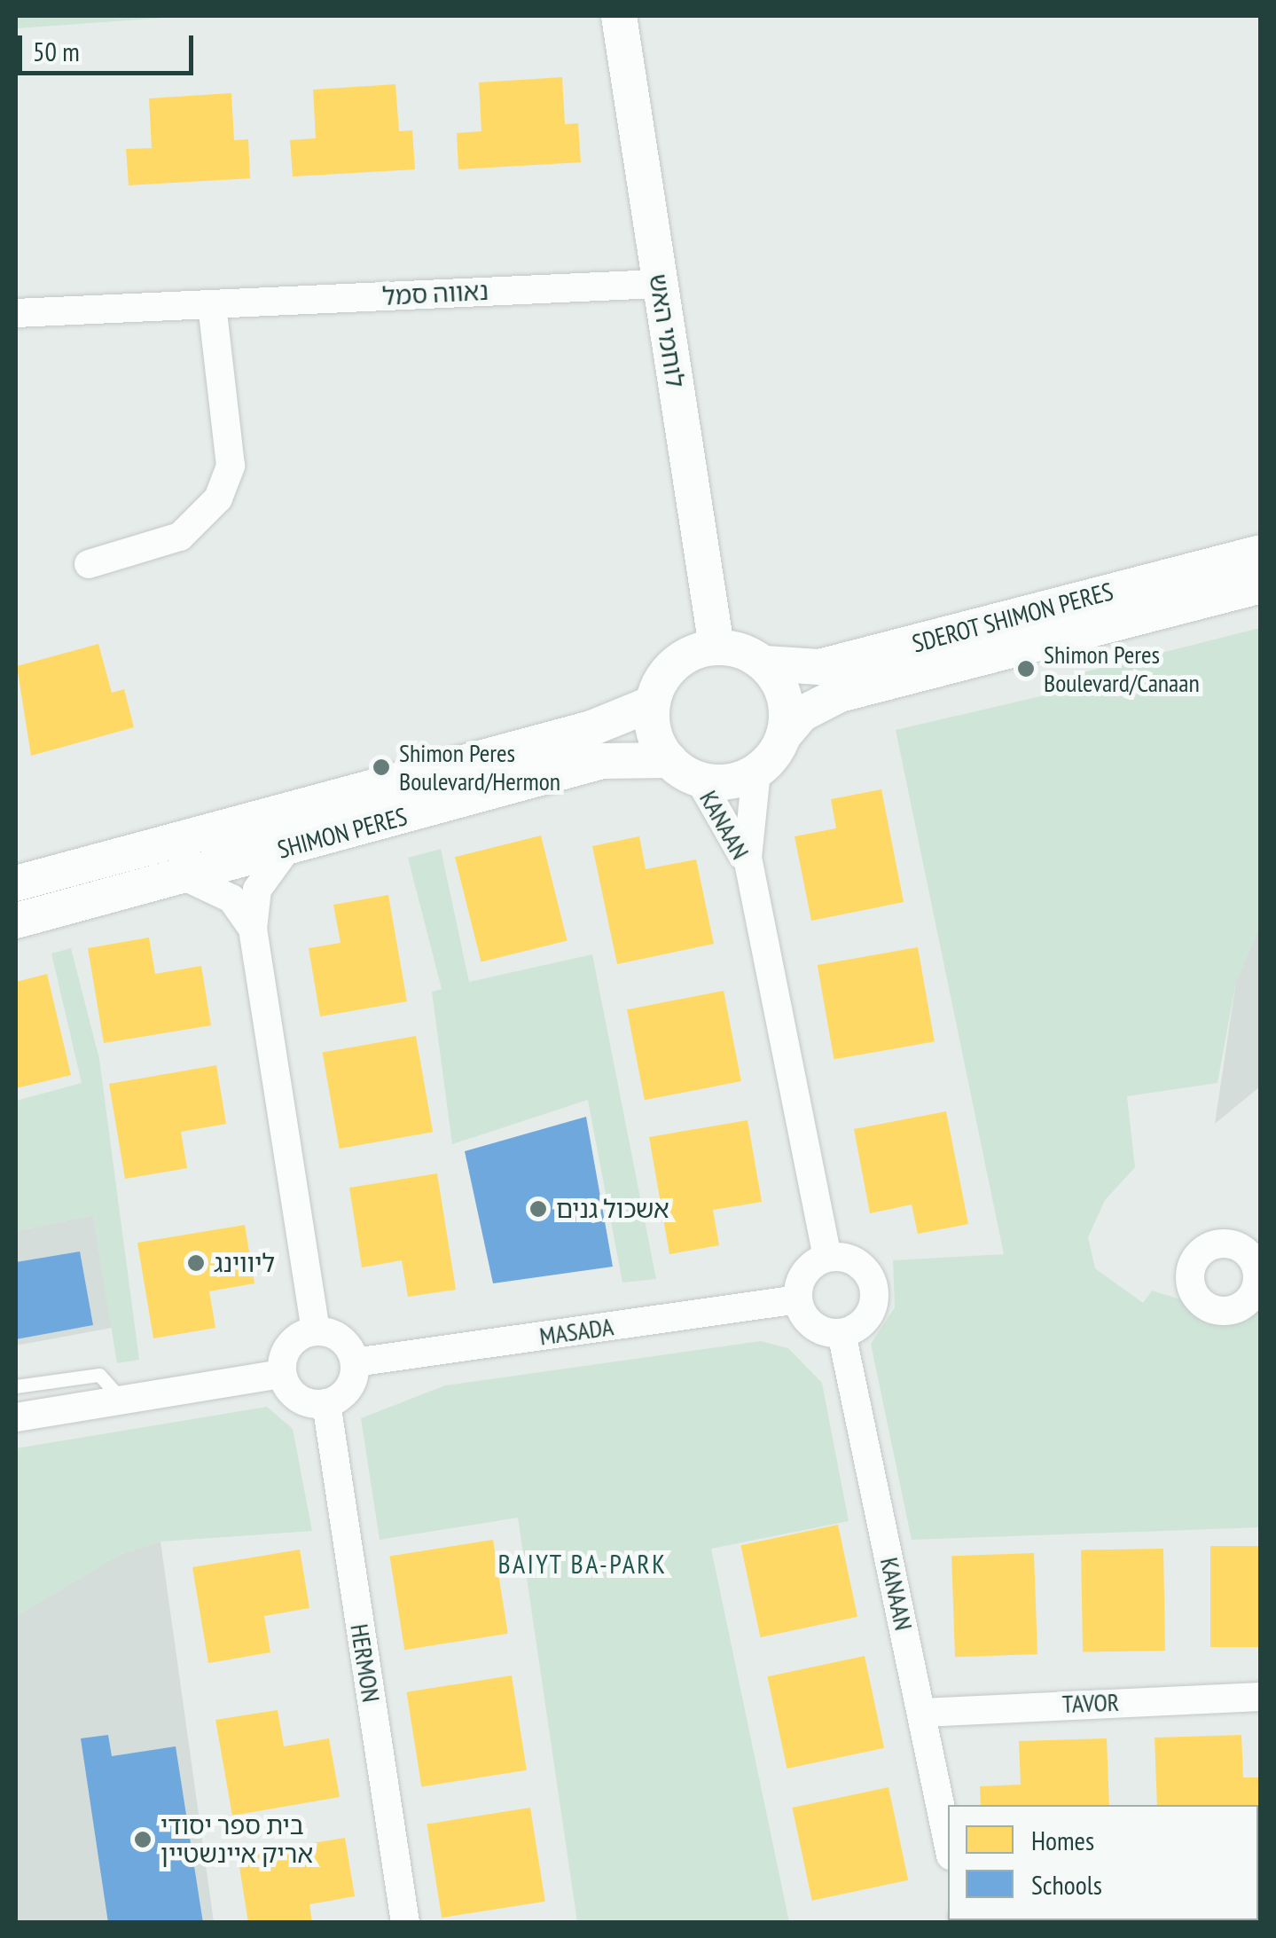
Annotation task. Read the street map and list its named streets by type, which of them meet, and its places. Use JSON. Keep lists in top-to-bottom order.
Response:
{
  "streets": {
    "street": [
      "נאווה סמל",
      "לוחמי האש",
      "SDEROT SHIMON PERES",
      "KANAAN",
      "SHIMON PERES",
      "MASADA",
      "HERMON",
      "TAVOR"
    ]
  },
  "crossings": [
    ["נאווה סמל", "לוחמי האש"],
    ["לוחמי האש", "SDEROT SHIMON PERES"],
    ["לוחמי האש", "KANAAN"],
    ["לוחמי האש", "SHIMON PERES"],
    ["SDEROT SHIMON PERES", "KANAAN"],
    ["SDEROT SHIMON PERES", "SHIMON PERES"],
    ["KANAAN", "SHIMON PERES"],
    ["KANAAN", "MASADA"],
    ["KANAAN", "TAVOR"],
    ["MASADA", "HERMON"]
  ],
  "districts": ["BAIYT BA-PARK"],
  "places": [
    "Shimon Peres Boulevard/Canaan",
    "Shimon Peres Boulevard/Hermon",
    "אשכול גנים",
    "ליווינג",
    "בית ספר יסודי אריק איינשטיין"
  ],
  "legend": ["Homes", "Schools"],
  "scale_bar": "50 m"
}
